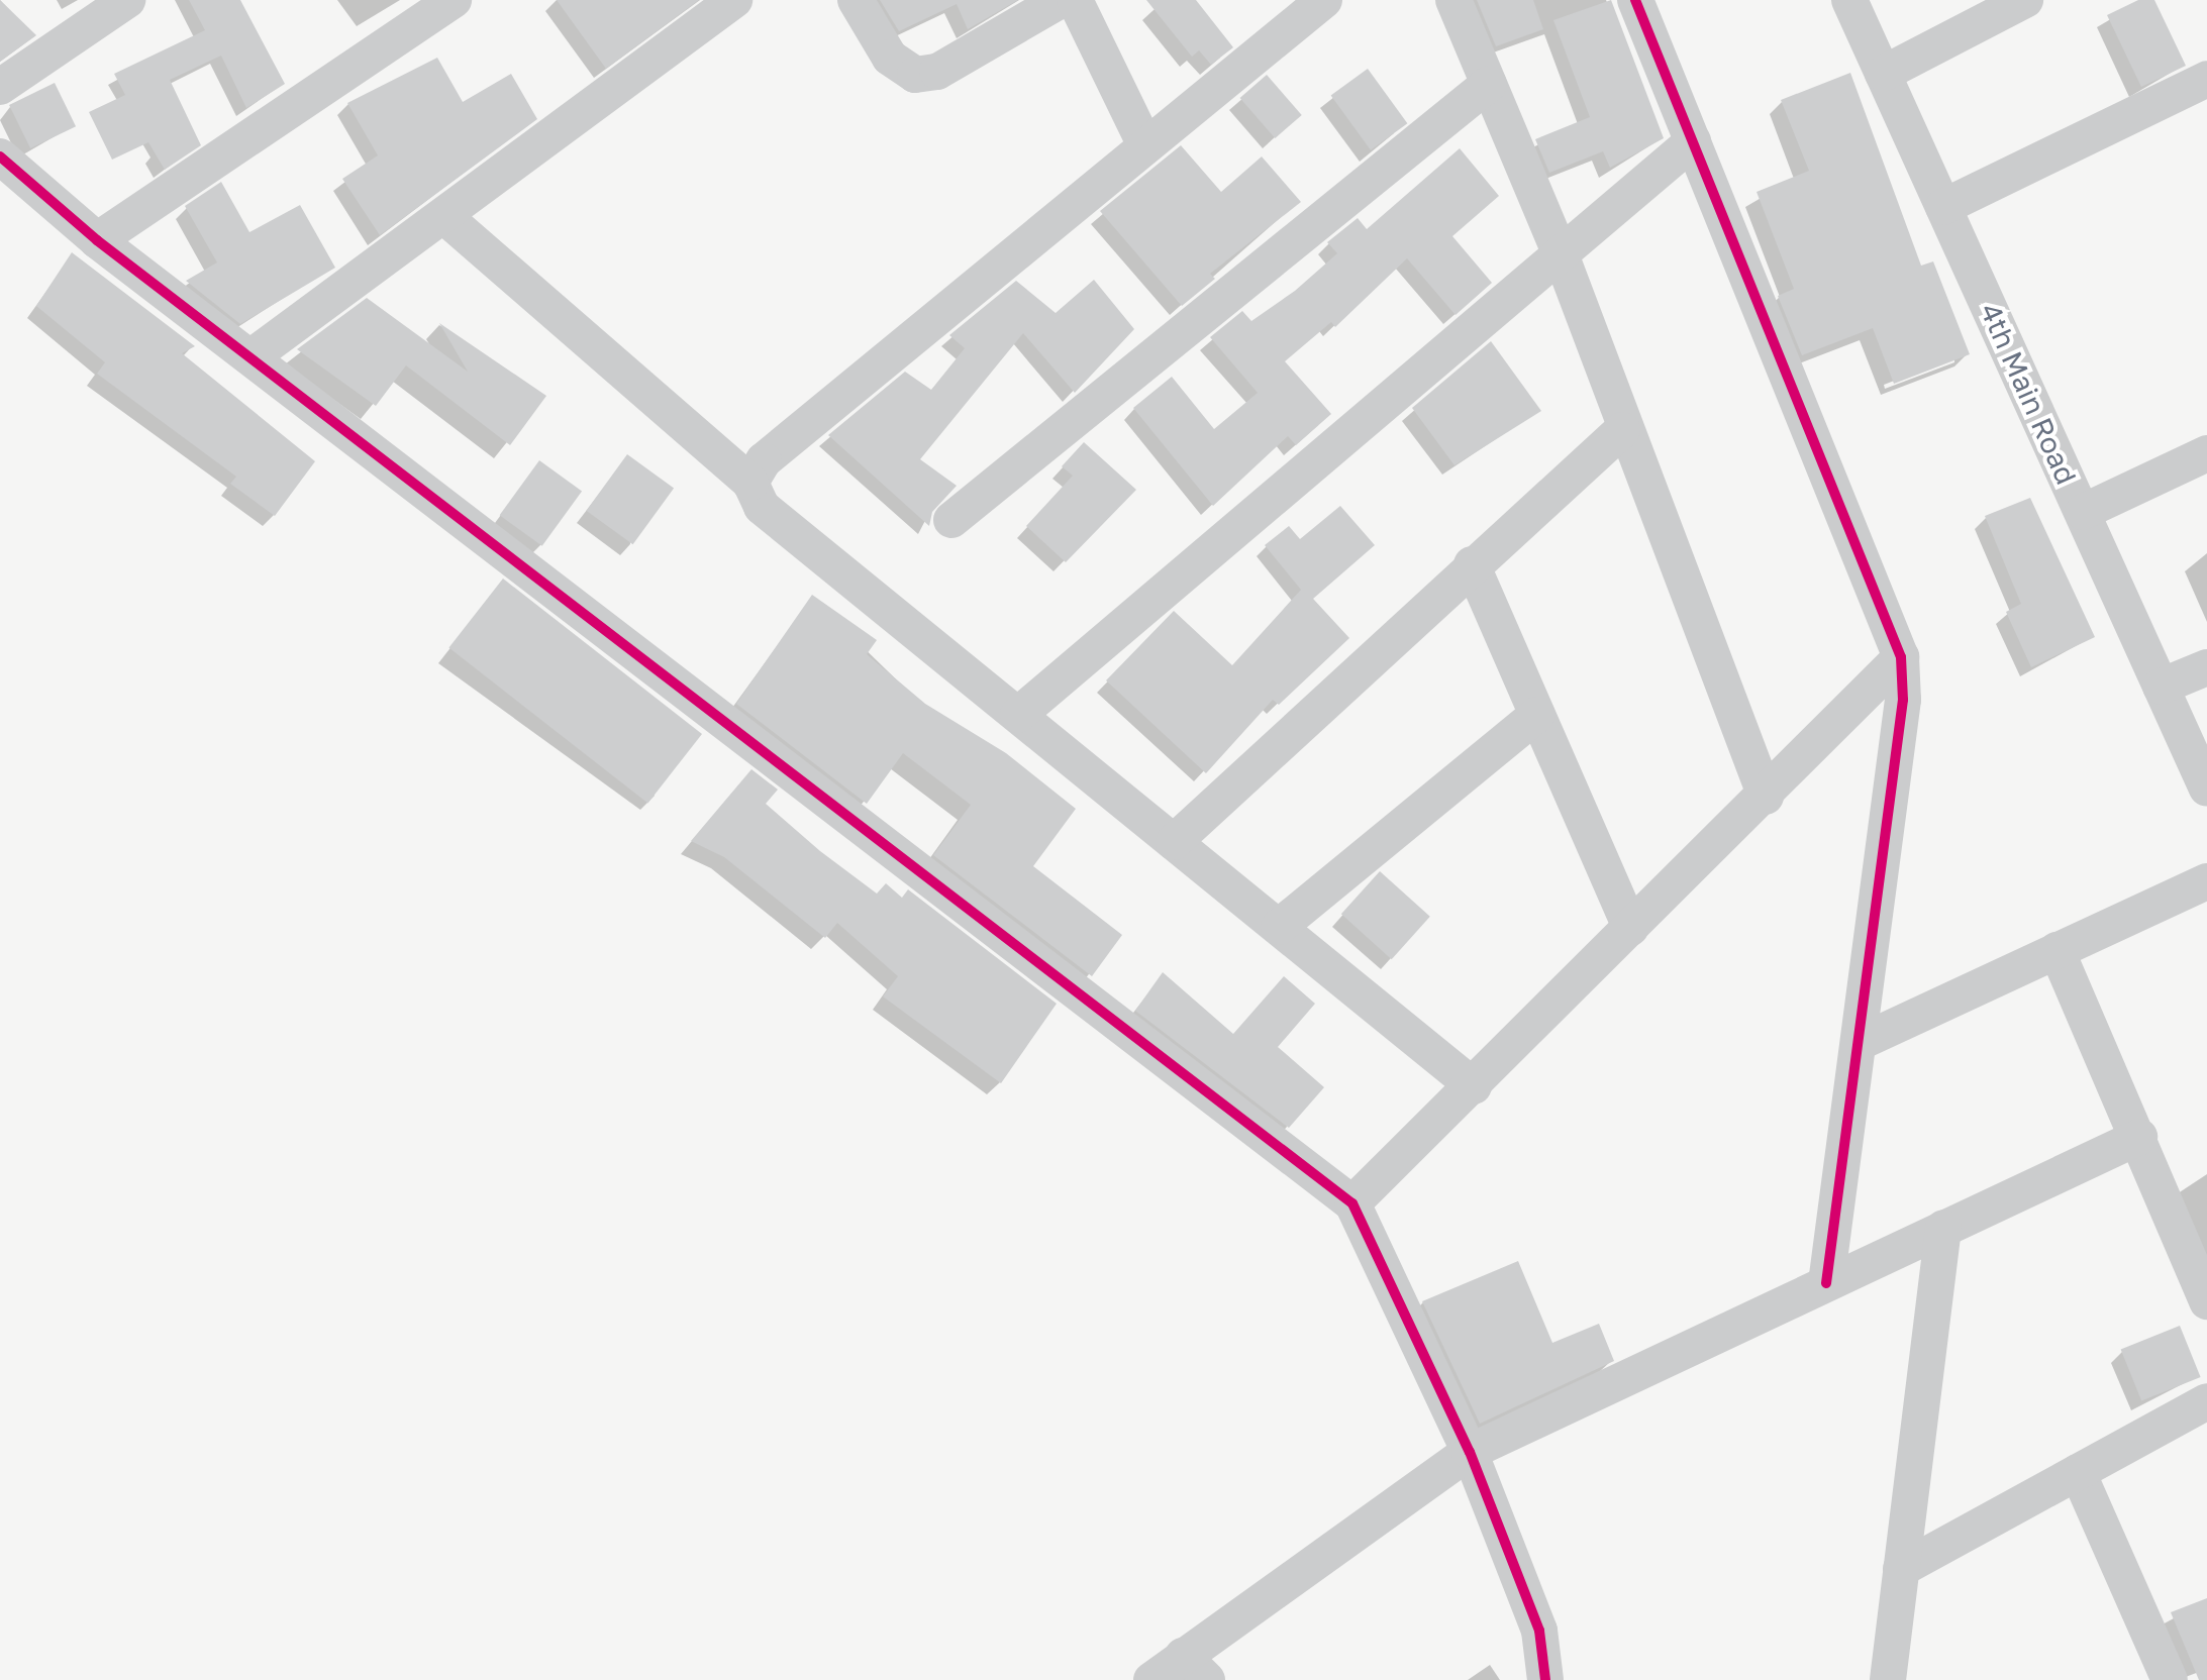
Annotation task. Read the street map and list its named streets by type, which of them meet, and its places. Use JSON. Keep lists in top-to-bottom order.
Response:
{
  "streets": {
    "street": ["4th Main Road"]
  }
}
